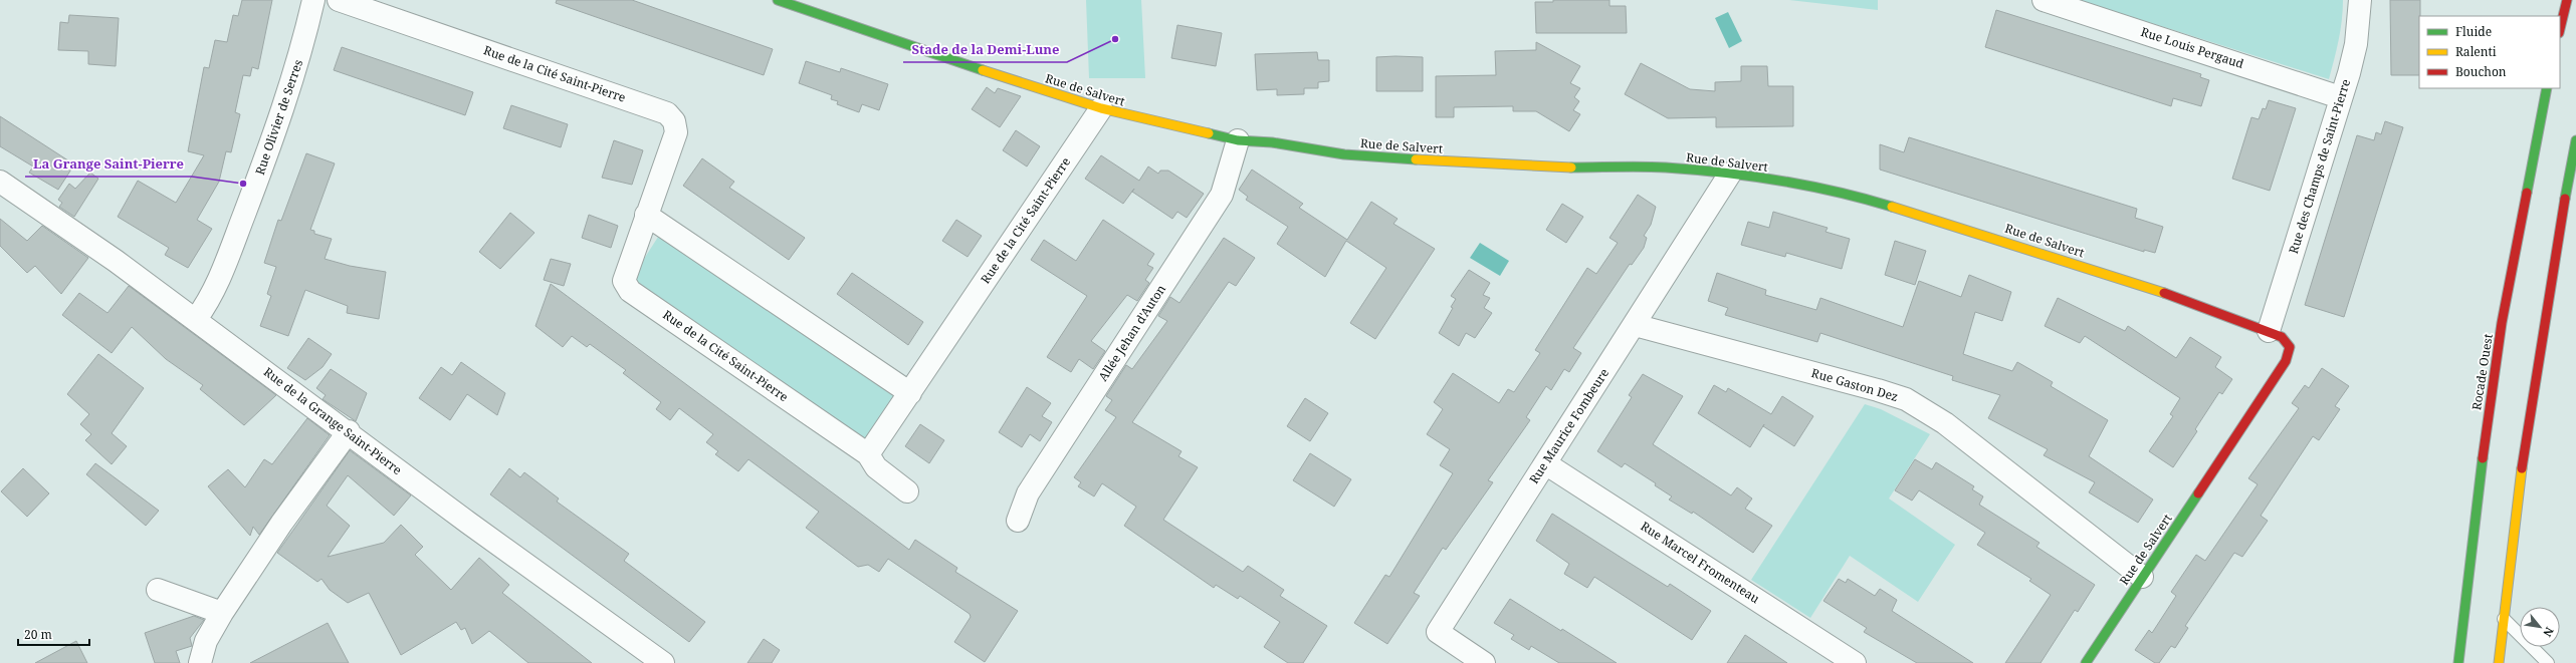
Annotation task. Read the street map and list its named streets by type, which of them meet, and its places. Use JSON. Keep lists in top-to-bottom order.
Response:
{
  "streets": {
    "street": [
      "Rue Louis Pergaud",
      "Rue de la Cité Saint-Pierre",
      "Rue de Salvert",
      "Rue Olivier de Serres",
      "Rue des Champs de Saint-Pierre",
      "Allée Jehan d'Auton",
      "Rocade Ouest",
      "Rue Gaston Dez",
      "Rue de la Grange Saint-Pierre",
      "Rue Maurice Fombeure",
      "Rue Marcel Fromenteau"
    ]
  },
  "crossings": [
    ["Rue Louis Pergaud", "Rue des Champs de Saint-Pierre"],
    ["Rue de la Cité Saint-Pierre", "Rue de Salvert"],
    ["Rue de Salvert", "Rue des Champs de Saint-Pierre"],
    ["Rue de Salvert", "Allée Jehan d'Auton"],
    ["Rue de Salvert", "Rue Gaston Dez"],
    ["Rue de Salvert", "Rue Maurice Fombeure"],
    ["Rue Olivier de Serres", "Rue de la Grange Saint-Pierre"],
    ["Rue Gaston Dez", "Rue Maurice Fombeure"],
    ["Rue Maurice Fombeure", "Rue Marcel Fromenteau"]
  ],
  "places": ["Stade de la Demi-Lune", "La Grange Saint-Pierre"],
  "legend": ["Fluide", "Ralenti", "Bouchon"],
  "scale_bar": "20 m",
  "north": "bottom right"
}
